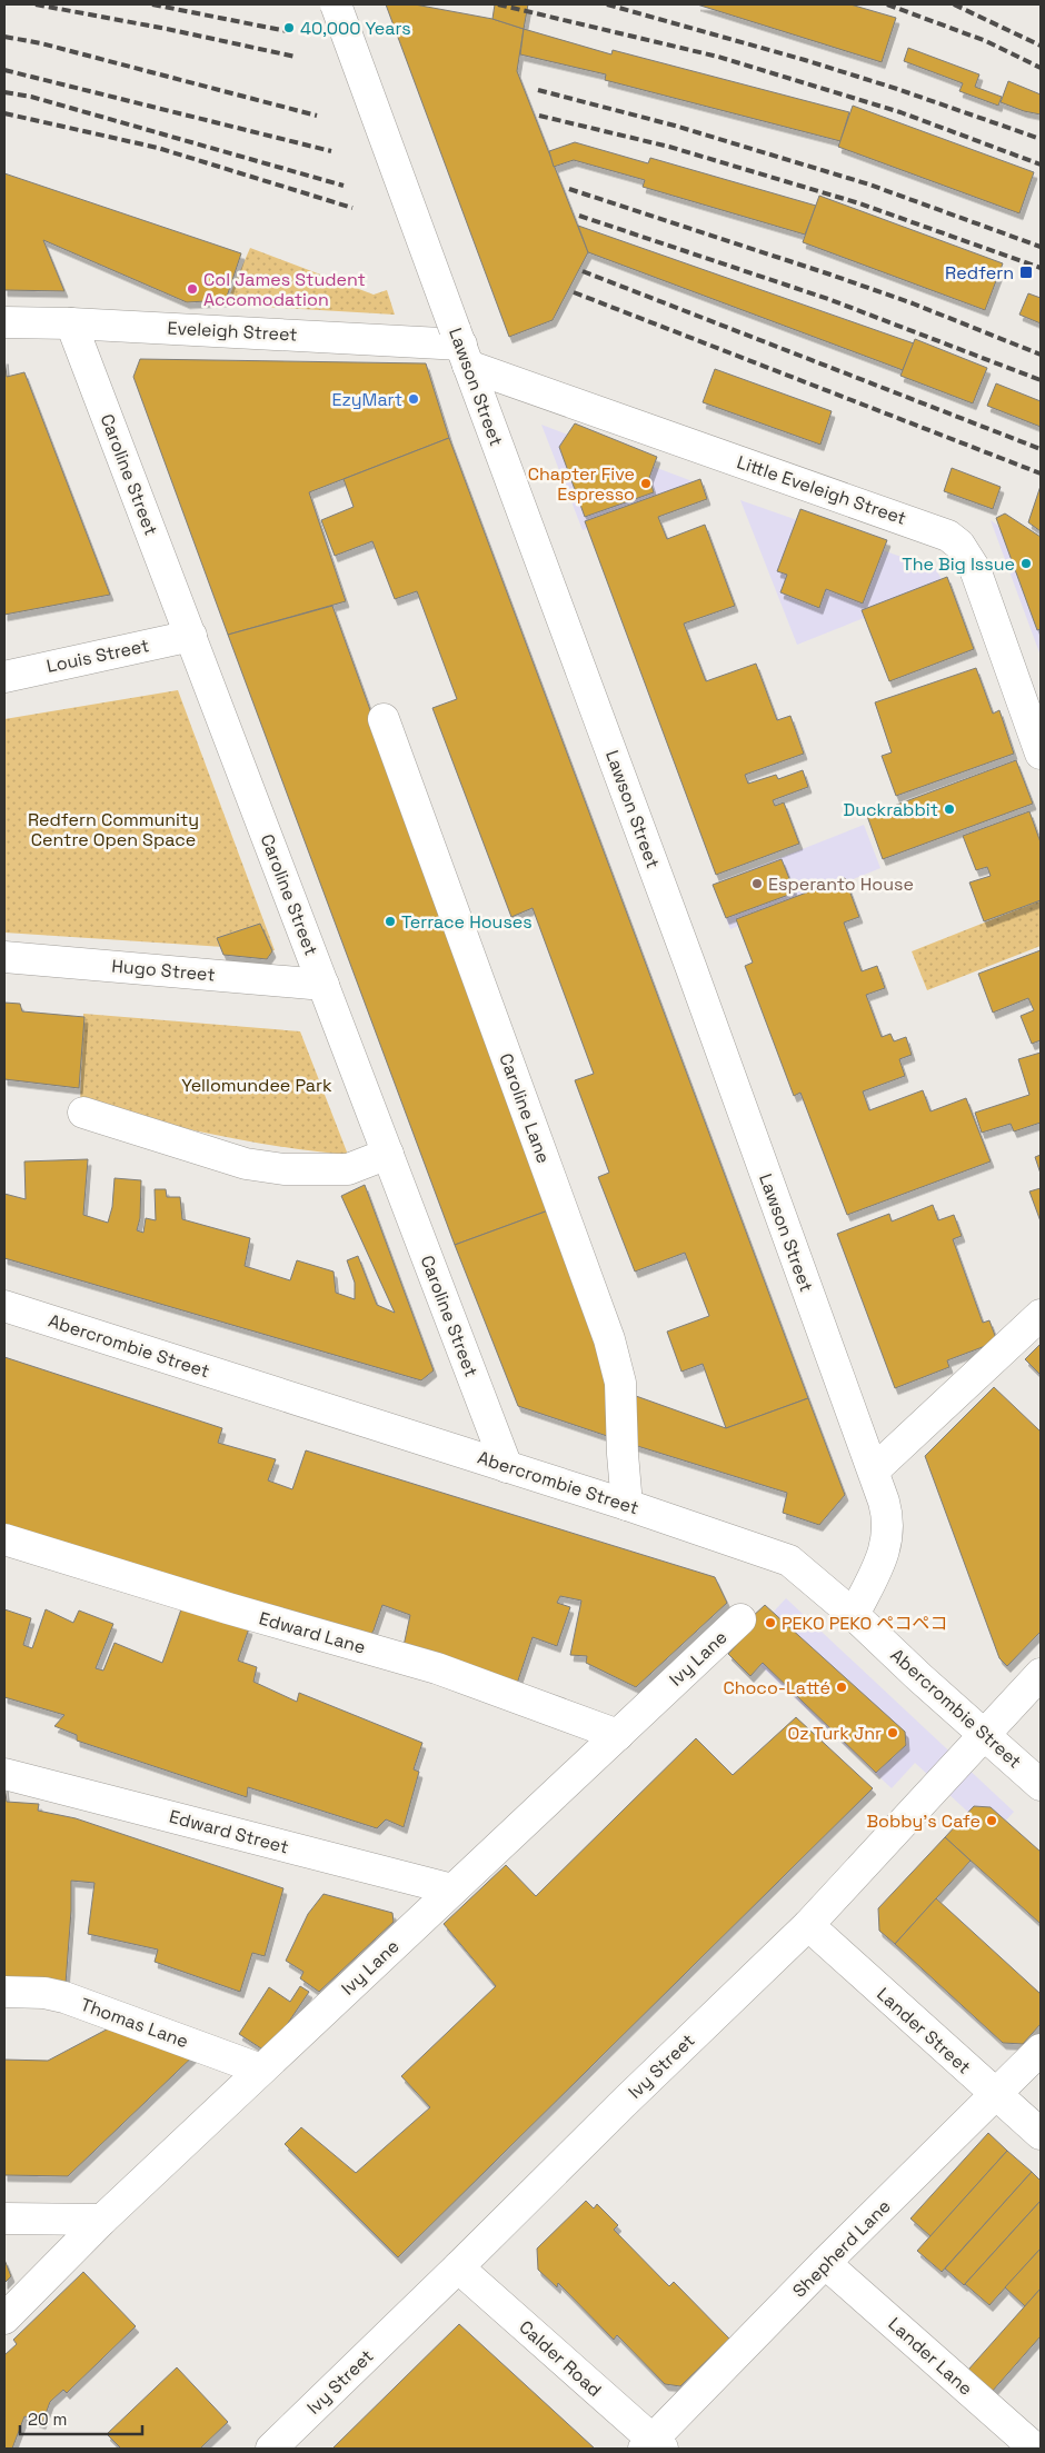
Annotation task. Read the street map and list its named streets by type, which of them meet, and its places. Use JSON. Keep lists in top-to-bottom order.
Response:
{
  "streets": {
    "street": [
      "Eveleigh Street",
      "Lawson Street",
      "Caroline Street",
      "Little Eveleigh Street",
      "Louis Street",
      "Hugo Street",
      "Caroline Lane",
      "Abercrombie Street",
      "Edward Lane",
      "Ivy Lane",
      "Edward Street",
      "Thomas Lane",
      "Lander Street",
      "Ivy Street",
      "Shepherd Lane",
      "Lander Lane",
      "Calder Road"
    ]
  },
  "crossings": [
    ["Eveleigh Street", "Lawson Street"],
    ["Eveleigh Street", "Caroline Street"],
    ["Eveleigh Street", "Little Eveleigh Street"],
    ["Lawson Street", "Little Eveleigh Street"],
    ["Lawson Street", "Abercrombie Street"],
    ["Caroline Street", "Louis Street"],
    ["Caroline Street", "Hugo Street"],
    ["Caroline Street", "Abercrombie Street"],
    ["Caroline Lane", "Abercrombie Street"],
    ["Abercrombie Street", "Ivy Street"],
    ["Edward Lane", "Ivy Lane"],
    ["Ivy Lane", "Edward Street"],
    ["Ivy Lane", "Thomas Lane"],
    ["Lander Street", "Ivy Street"],
    ["Lander Street", "Shepherd Lane"],
    ["Ivy Street", "Calder Road"],
    ["Shepherd Lane", "Lander Lane"],
    ["Shepherd Lane", "Calder Road"]
  ],
  "parks": ["Redfern Community Centre Open Space", "Yellomundee Park"],
  "places": {
    "other": [
      "40,000 Years",
      "Col James Student Accomodation",
      "EzyMart",
      "Chapter Five Espresso",
      "The Big Issue",
      "Duckrabbit",
      "Esperanto House",
      "Terrace Houses",
      "PEKO PEKO ペコペコ",
      "Choco-Latté",
      "Oz Turk Jnr",
      "Bobby's Cafe"
    ],
    "transit": ["Redfern"]
  },
  "scale_bar": "20 m"
}
